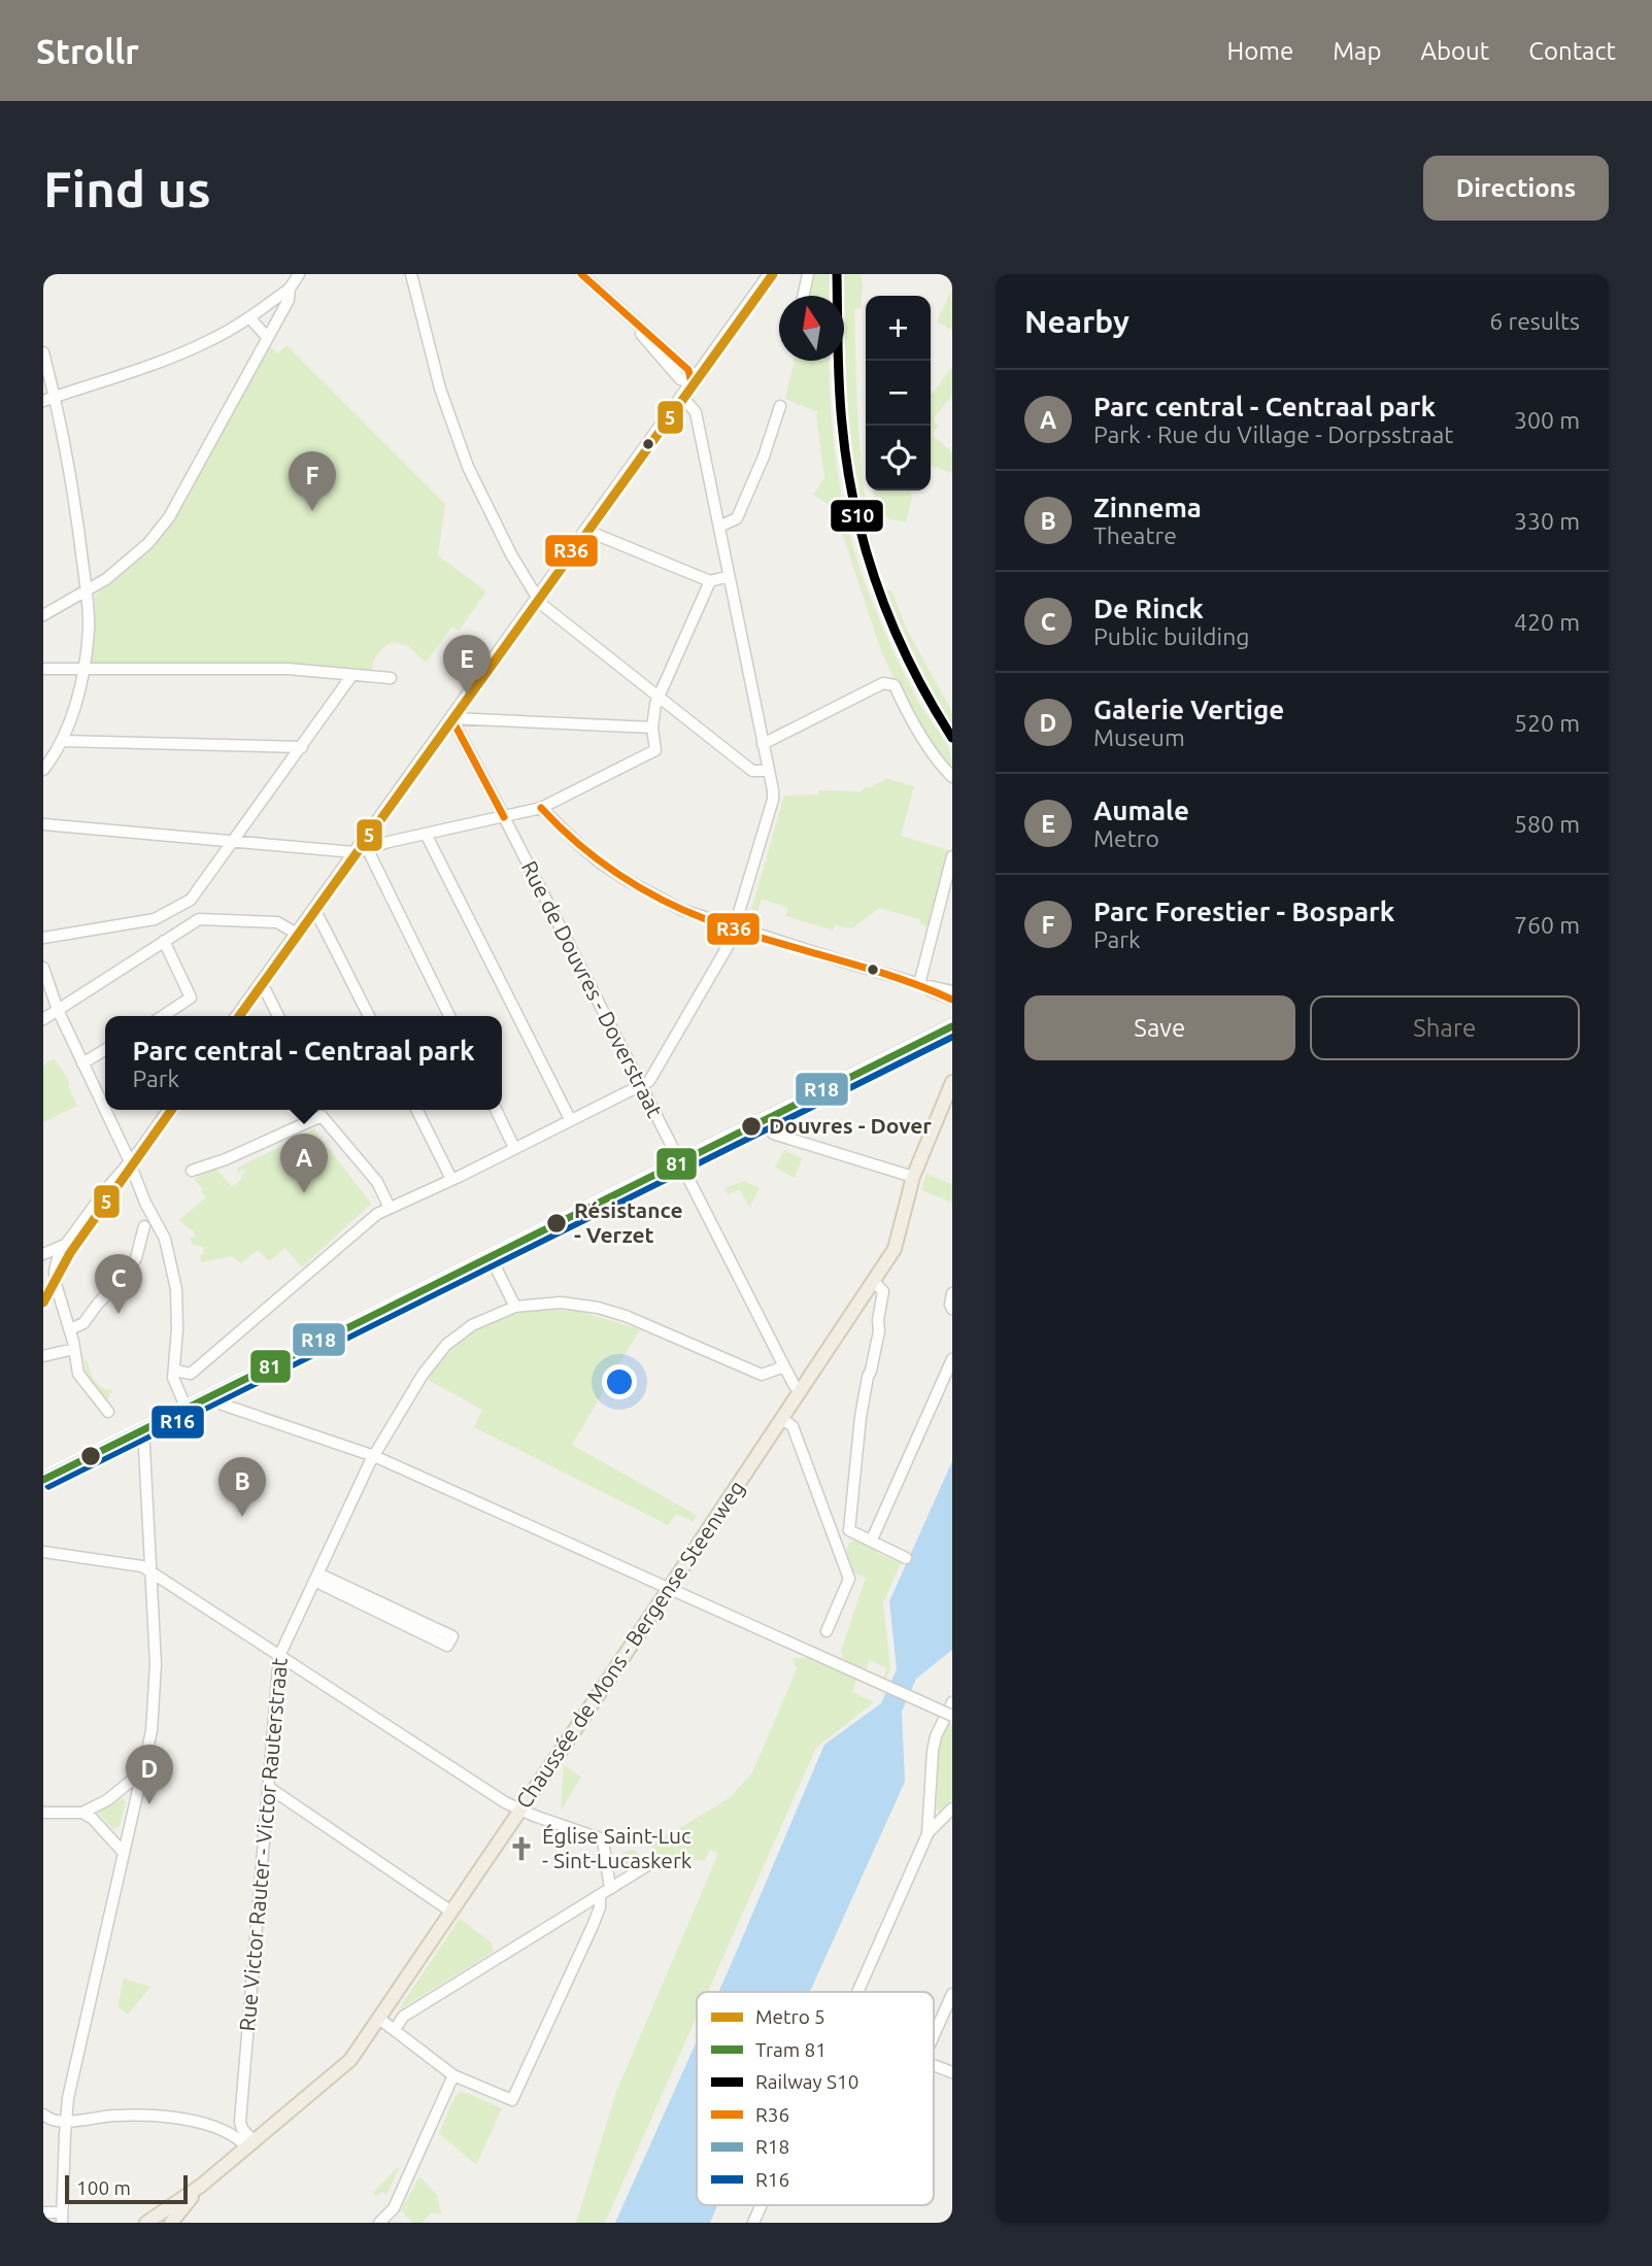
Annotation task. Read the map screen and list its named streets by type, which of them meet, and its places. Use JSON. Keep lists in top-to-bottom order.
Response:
{
  "streets": {
    "main road": ["Chaussée de Mons - Bergense Steenweg"],
    "street": ["Rue de Douvres - Doverstraat", "Rue Victor Rauter - Victor Rauterstraat"]
  },
  "crossings": [
    ["Rue de Douvres - Doverstraat", "Chaussée de Mons - Bergense Steenweg"],
    ["Rue de Douvres - Doverstraat", "Rue Victor Rauter - Victor Rauterstraat"],
    ["Chaussée de Mons - Bergense Steenweg", "Rue Victor Rauter - Victor Rauterstraat"]
  ],
  "places": {
    "other": ["Douvres - Dover", "Résistance - Verzet"],
    "church": ["Église Saint-Luc - Sint-Lucaskerk"]
  },
  "lines": [
    "metro line 5",
    "rail line S10",
    "transit line R36",
    "transit line R18",
    "tram line 81",
    "transit line R16"
  ],
  "legend": [
    "Metro 5",
    "Tram 81",
    "Railway S10",
    "R36",
    "R18",
    "R16"
  ],
  "scale_bar": "100 m",
  "north": "top",
  "page": {
    "header": "Strollr",
    "nav": [
      "Home",
      "Map",
      "About",
      "Contact"
    ],
    "buttons": [
      "Directions",
      ["Save", "Share"]
    ],
    "title": "Find us",
    "heading": ["Nearby", "6 results"],
    "map_buttons": ["+", "−"],
    "list": [
      {
        "mark": "A",
        "name": "Parc central - Centraal park",
        "note": "Park · Rue du Village - Dorpsstraat",
        "value": "300 m"
      },
      {
        "mark": "B",
        "name": "Zinnema",
        "note": "Theatre",
        "value": "330 m"
      },
      {
        "mark": "C",
        "name": "De Rinck",
        "note": "Public building",
        "value": "420 m"
      },
      {
        "mark": "D",
        "name": "Galerie Vertige",
        "note": "Museum",
        "value": "520 m"
      },
      {
        "mark": "E",
        "name": "Aumale",
        "note": "Metro",
        "value": "580 m"
      },
      {
        "mark": "F",
        "name": "Parc Forestier - Bospark",
        "note": "Park",
        "value": "760 m"
      }
    ],
    "pins": [
      "F",
      "E",
      "A",
      "C",
      "B",
      "D"
    ],
    "popup": ["Parc central - Centraal park", "Park"],
    "scale": "100 m"
  }
}
